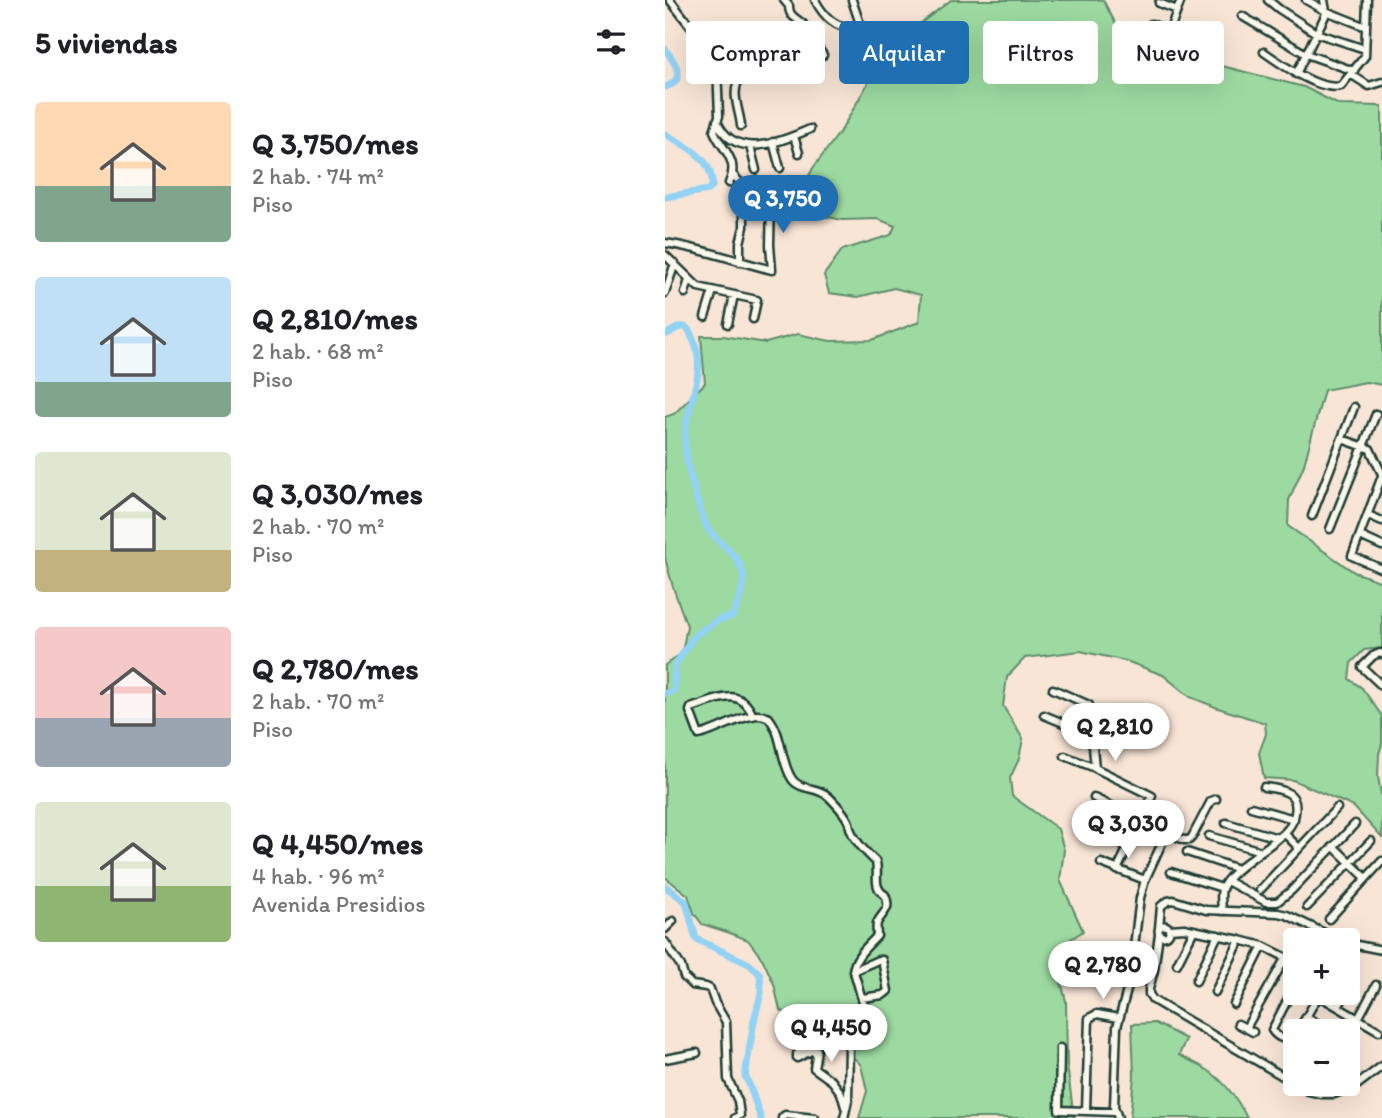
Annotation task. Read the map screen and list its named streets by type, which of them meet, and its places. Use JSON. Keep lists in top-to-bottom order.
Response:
{
  "page": {
    "heading": "5 viviendas",
    "chip": [
      "Comprar",
      "Alquilar",
      "Filtros",
      "Nuevo"
    ],
    "list": [
      {
        "name": "Q 3,750/mes",
        "note": "2 hab. · 74 m² · Piso"
      },
      {
        "name": "Q 2,810/mes",
        "note": "2 hab. · 68 m² · Piso"
      },
      {
        "name": "Q 3,030/mes",
        "note": "2 hab. · 70 m² · Piso"
      },
      {
        "name": "Q 2,780/mes",
        "note": "2 hab. · 70 m² · Piso"
      },
      {
        "name": "Q 4,450/mes",
        "note": "4 hab. · 96 m² · Avenida Presidios"
      }
    ],
    "price": [
      "Q 3,750",
      "Q 2,810",
      "Q 3,030",
      "Q 2,780",
      "Q 4,450"
    ],
    "map_buttons": ["+", "−"]
  }
}
